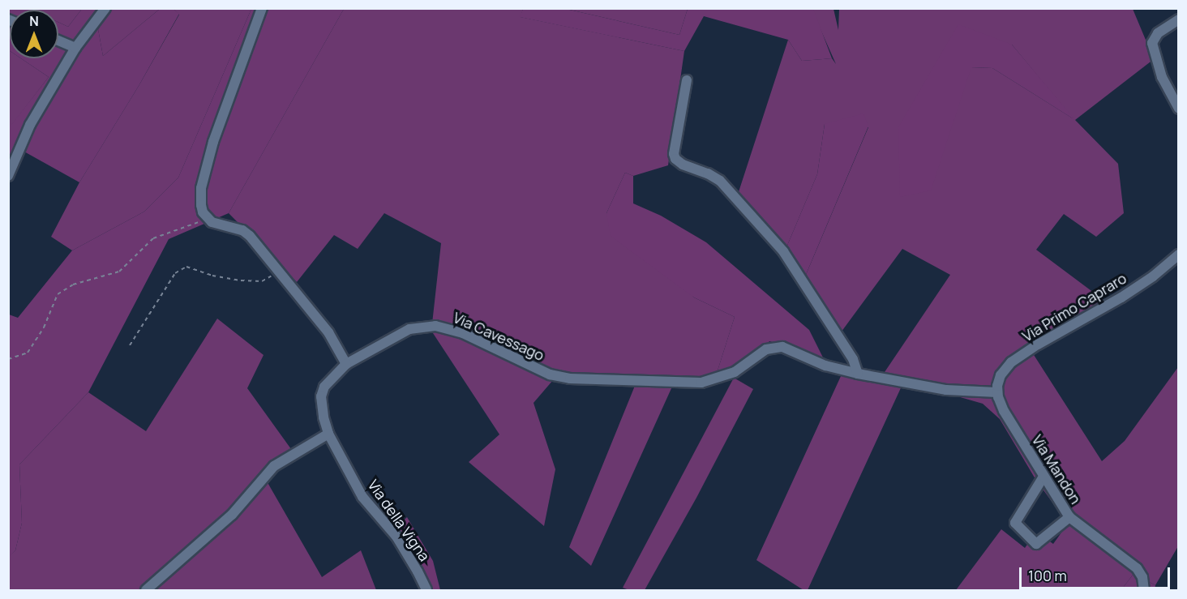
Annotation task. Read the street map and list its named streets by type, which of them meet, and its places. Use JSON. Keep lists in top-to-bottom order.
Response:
{
  "streets": {
    "street": [
      "Via Primo Capraro",
      "Via Cavessago",
      "Via Mandon",
      "Via della Vigna"
    ]
  },
  "crossings": [
    ["Via Primo Capraro", "Via Cavessago"],
    ["Via Primo Capraro", "Via Mandon"],
    ["Via Cavessago", "Via Mandon"],
    ["Via Cavessago", "Via della Vigna"]
  ],
  "scale_bar": "100 m",
  "north": "top"
}
